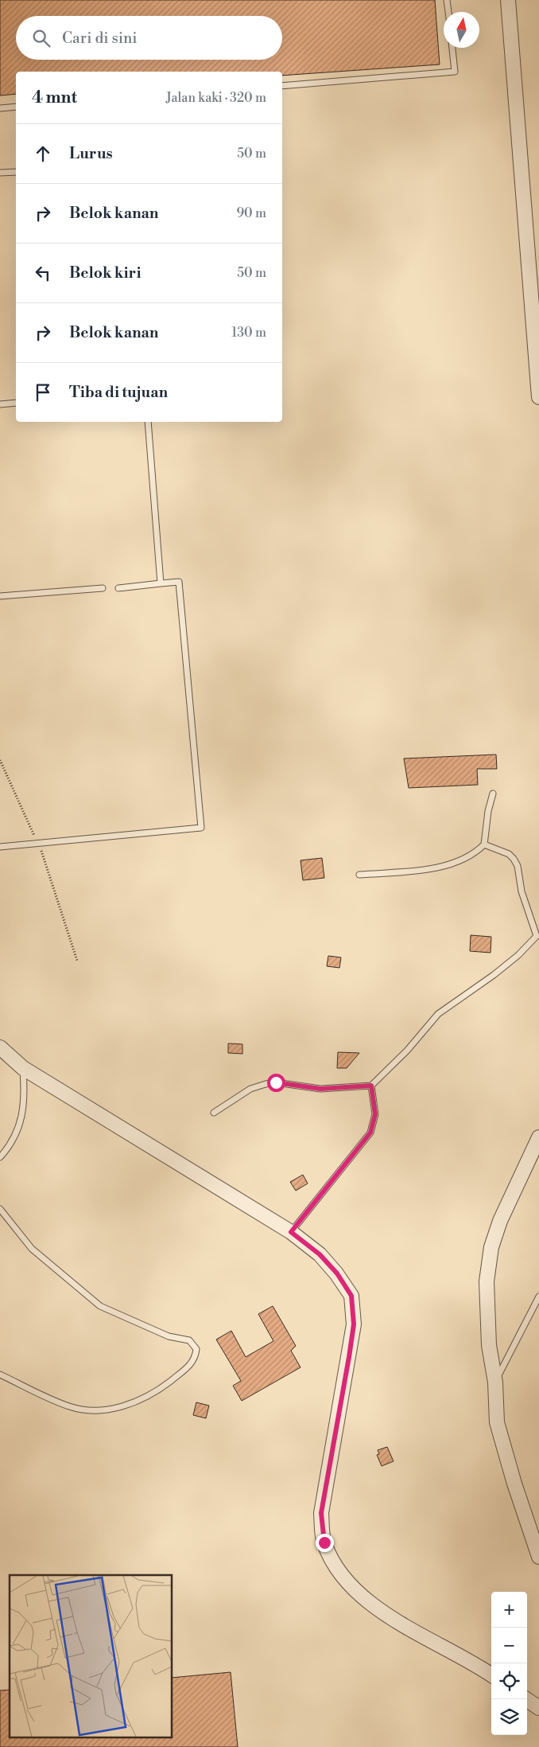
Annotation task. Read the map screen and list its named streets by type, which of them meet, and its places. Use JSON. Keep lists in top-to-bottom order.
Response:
{
  "north": "top",
  "page": {
    "search": "Cari di sini",
    "heading": ["4 mnt", "Jalan kaki · 320 m"],
    "list": [
      ["Lurus", "50 m"],
      ["Belok kanan", "90 m"],
      ["Belok kiri", "50 m"],
      ["Belok kanan", "130 m"],
      "Tiba di tujuan"
    ],
    "map_buttons": ["+", "−"]
  }
}
